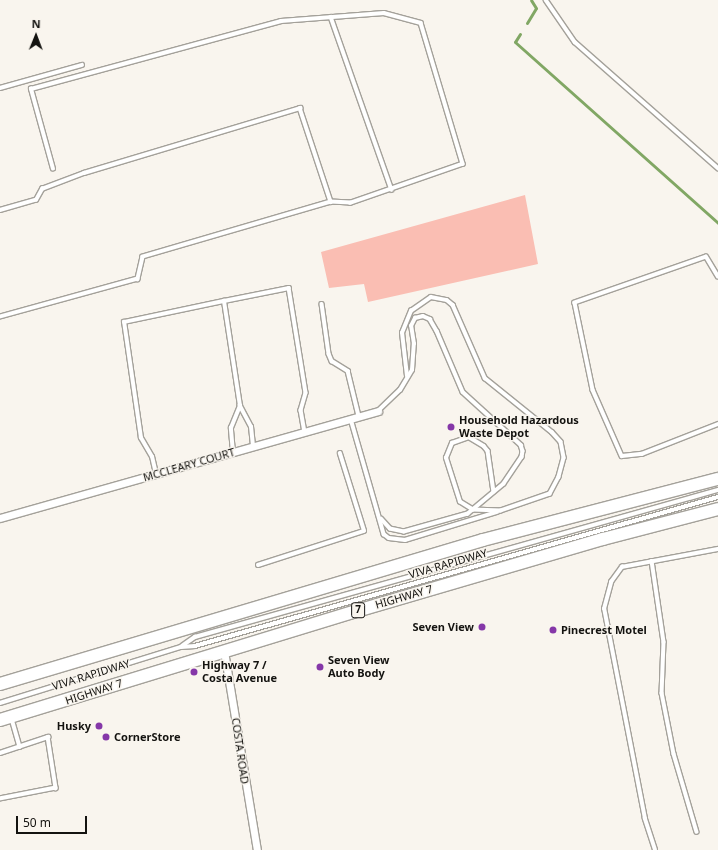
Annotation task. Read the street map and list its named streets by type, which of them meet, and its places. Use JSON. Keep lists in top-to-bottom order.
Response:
{
  "streets": {
    "main road": ["HIGHWAY 7", "7"],
    "street": ["MCCLEARY COURT", "COSTA ROAD"],
    "lane": ["VIVA RAPIDWAY"]
  },
  "crossings": [
    ["HIGHWAY 7", "COSTA ROAD"]
  ],
  "places": [
    "Household Hazardous Waste Depot",
    "Seven View",
    "Pinecrest Motel",
    "Seven View Auto Body",
    "Highway 7 / Costa Avenue",
    "Husky",
    "CornerStore"
  ],
  "scale_bar": "50 m",
  "north": "top"
}
